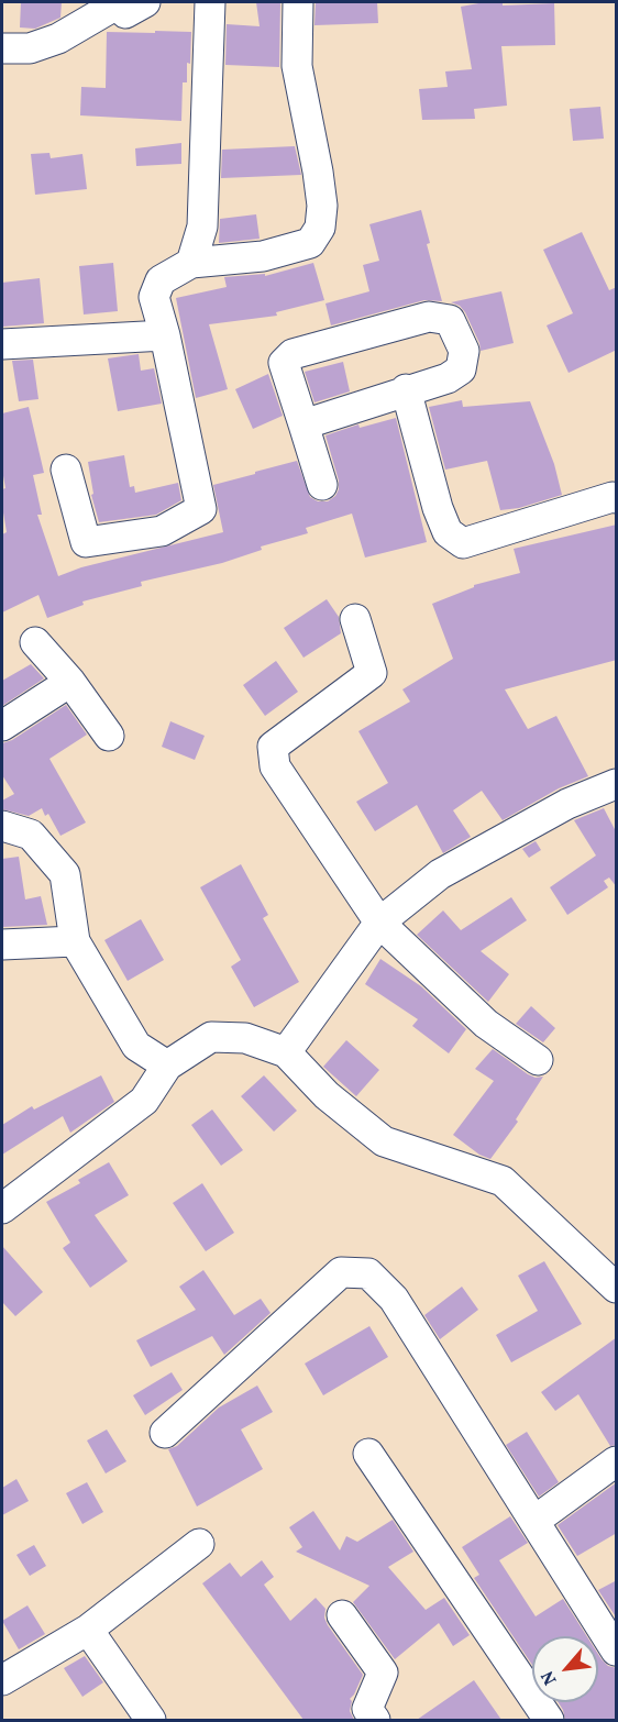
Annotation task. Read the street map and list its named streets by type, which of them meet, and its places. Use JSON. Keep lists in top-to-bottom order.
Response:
{
  "north": "bottom left"
}
